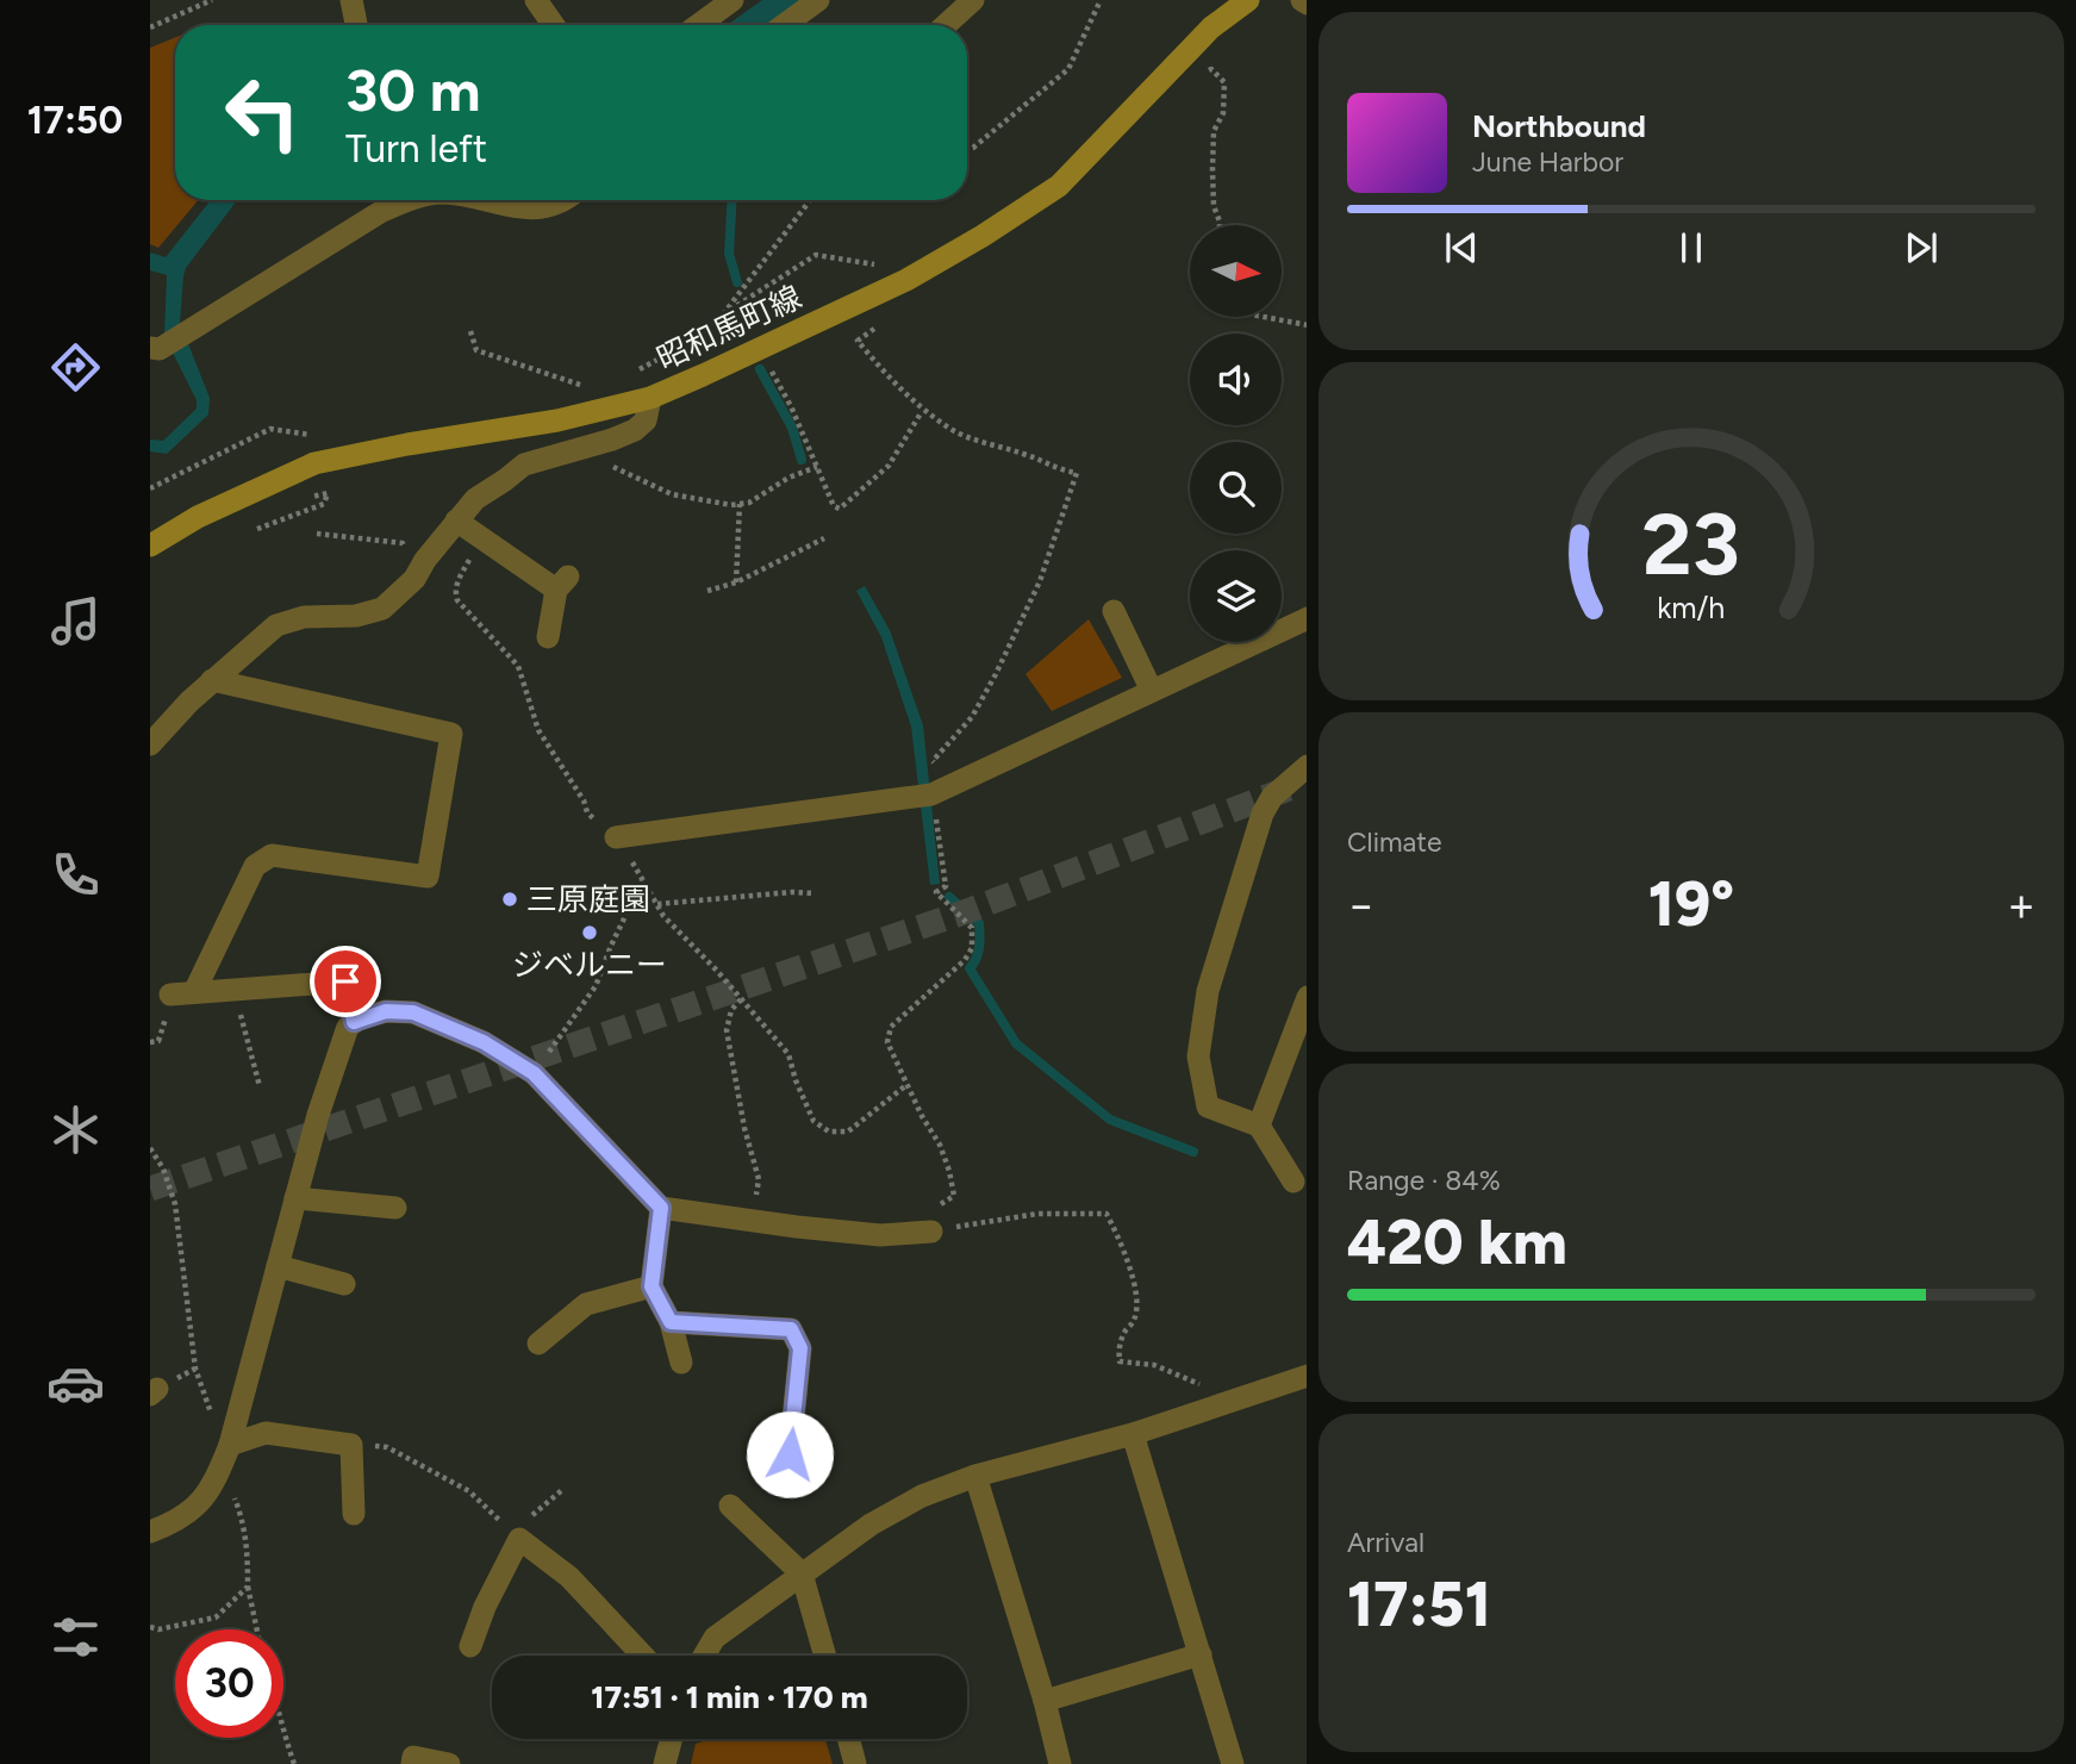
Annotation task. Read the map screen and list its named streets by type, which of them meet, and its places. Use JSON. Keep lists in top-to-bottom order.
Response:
{
  "streets": {
    "main road": ["昭和馬町線"]
  },
  "places": ["三原庭園", "ジベルニー"],
  "north": "right",
  "page": {
    "tabs": "17:50",
    "turn": ["30 m", "Turn left"],
    "song": ["Northbound", "June Harbor"],
    "tile": [
      "Climate",
      ["Range · 84%", "420 km"],
      ["Arrival", "17:51"]
    ],
    "heat": ["−", "19°", "+"],
    "limit": "30",
    "trip": "17:51 · 1 min · 170 m",
    "gauge": ["23", "km/h"]
  }
}
